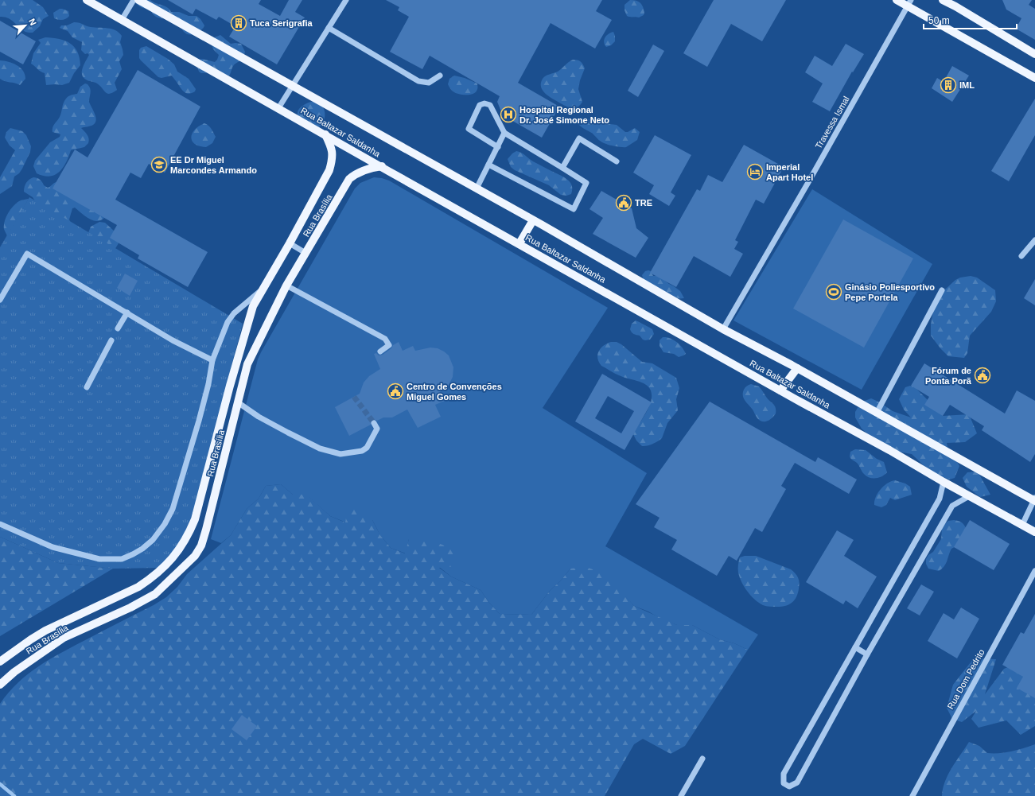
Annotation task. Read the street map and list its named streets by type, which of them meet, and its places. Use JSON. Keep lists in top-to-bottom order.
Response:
{
  "streets": {
    "main road": ["Rua Baltazar Saldanha", "Rua Brasília"],
    "street": ["Travessa Ismal", "Rua Dom Pedrito"]
  },
  "crossings": [
    ["Travessa Ismal", "Rua Baltazar Saldanha"],
    ["Rua Baltazar Saldanha", "Rua Brasília"]
  ],
  "places": {
    "building": ["Tuca Serigrafia", "IML"],
    "hospital": ["Hospital Regional Dr. José Simone Neto"],
    "school or university": ["EE Dr Miguel Marcondes Armando"],
    "hotel": ["Imperial Apart Hotel"],
    "public building": ["TRE", "Fórum de Ponta Porã", "Centro de Convenções Miguel Gomes"],
    "sports": ["Ginásio Poliesportivo Pepe Portela"]
  },
  "scale_bar": "50 m",
  "north": "top right"
}
